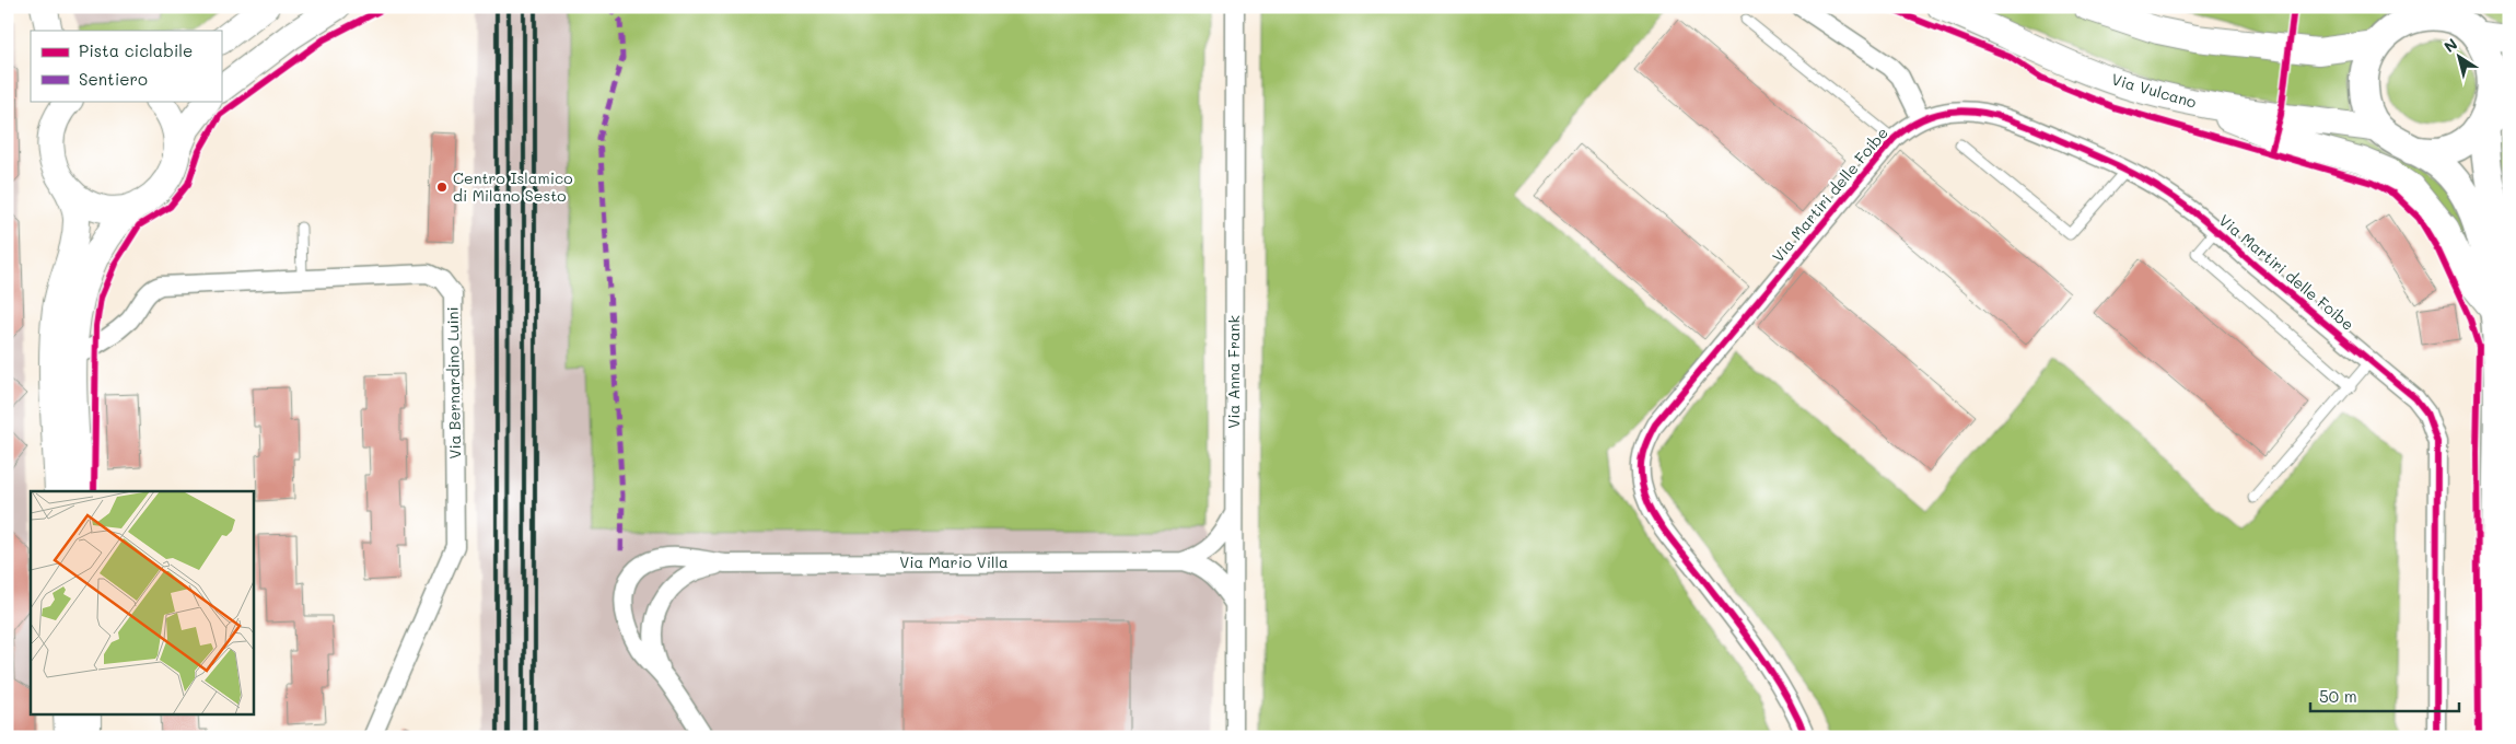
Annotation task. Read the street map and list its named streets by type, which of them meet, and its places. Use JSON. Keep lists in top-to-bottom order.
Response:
{
  "streets": {
    "main road": ["Via Vulcano"],
    "street": [
      "Via Martiri delle Foibe",
      "Via Anna Frank",
      "Via Bernardino Luini",
      "Via Mario Villa"
    ]
  },
  "crossings": [
    ["Via Anna Frank", "Via Mario Villa"]
  ],
  "places": ["Centro Islamico di Milano Sesto"],
  "legend": ["Pista ciclabile", "Sentiero"],
  "scale_bar": "50 m",
  "north": "top left"
}
